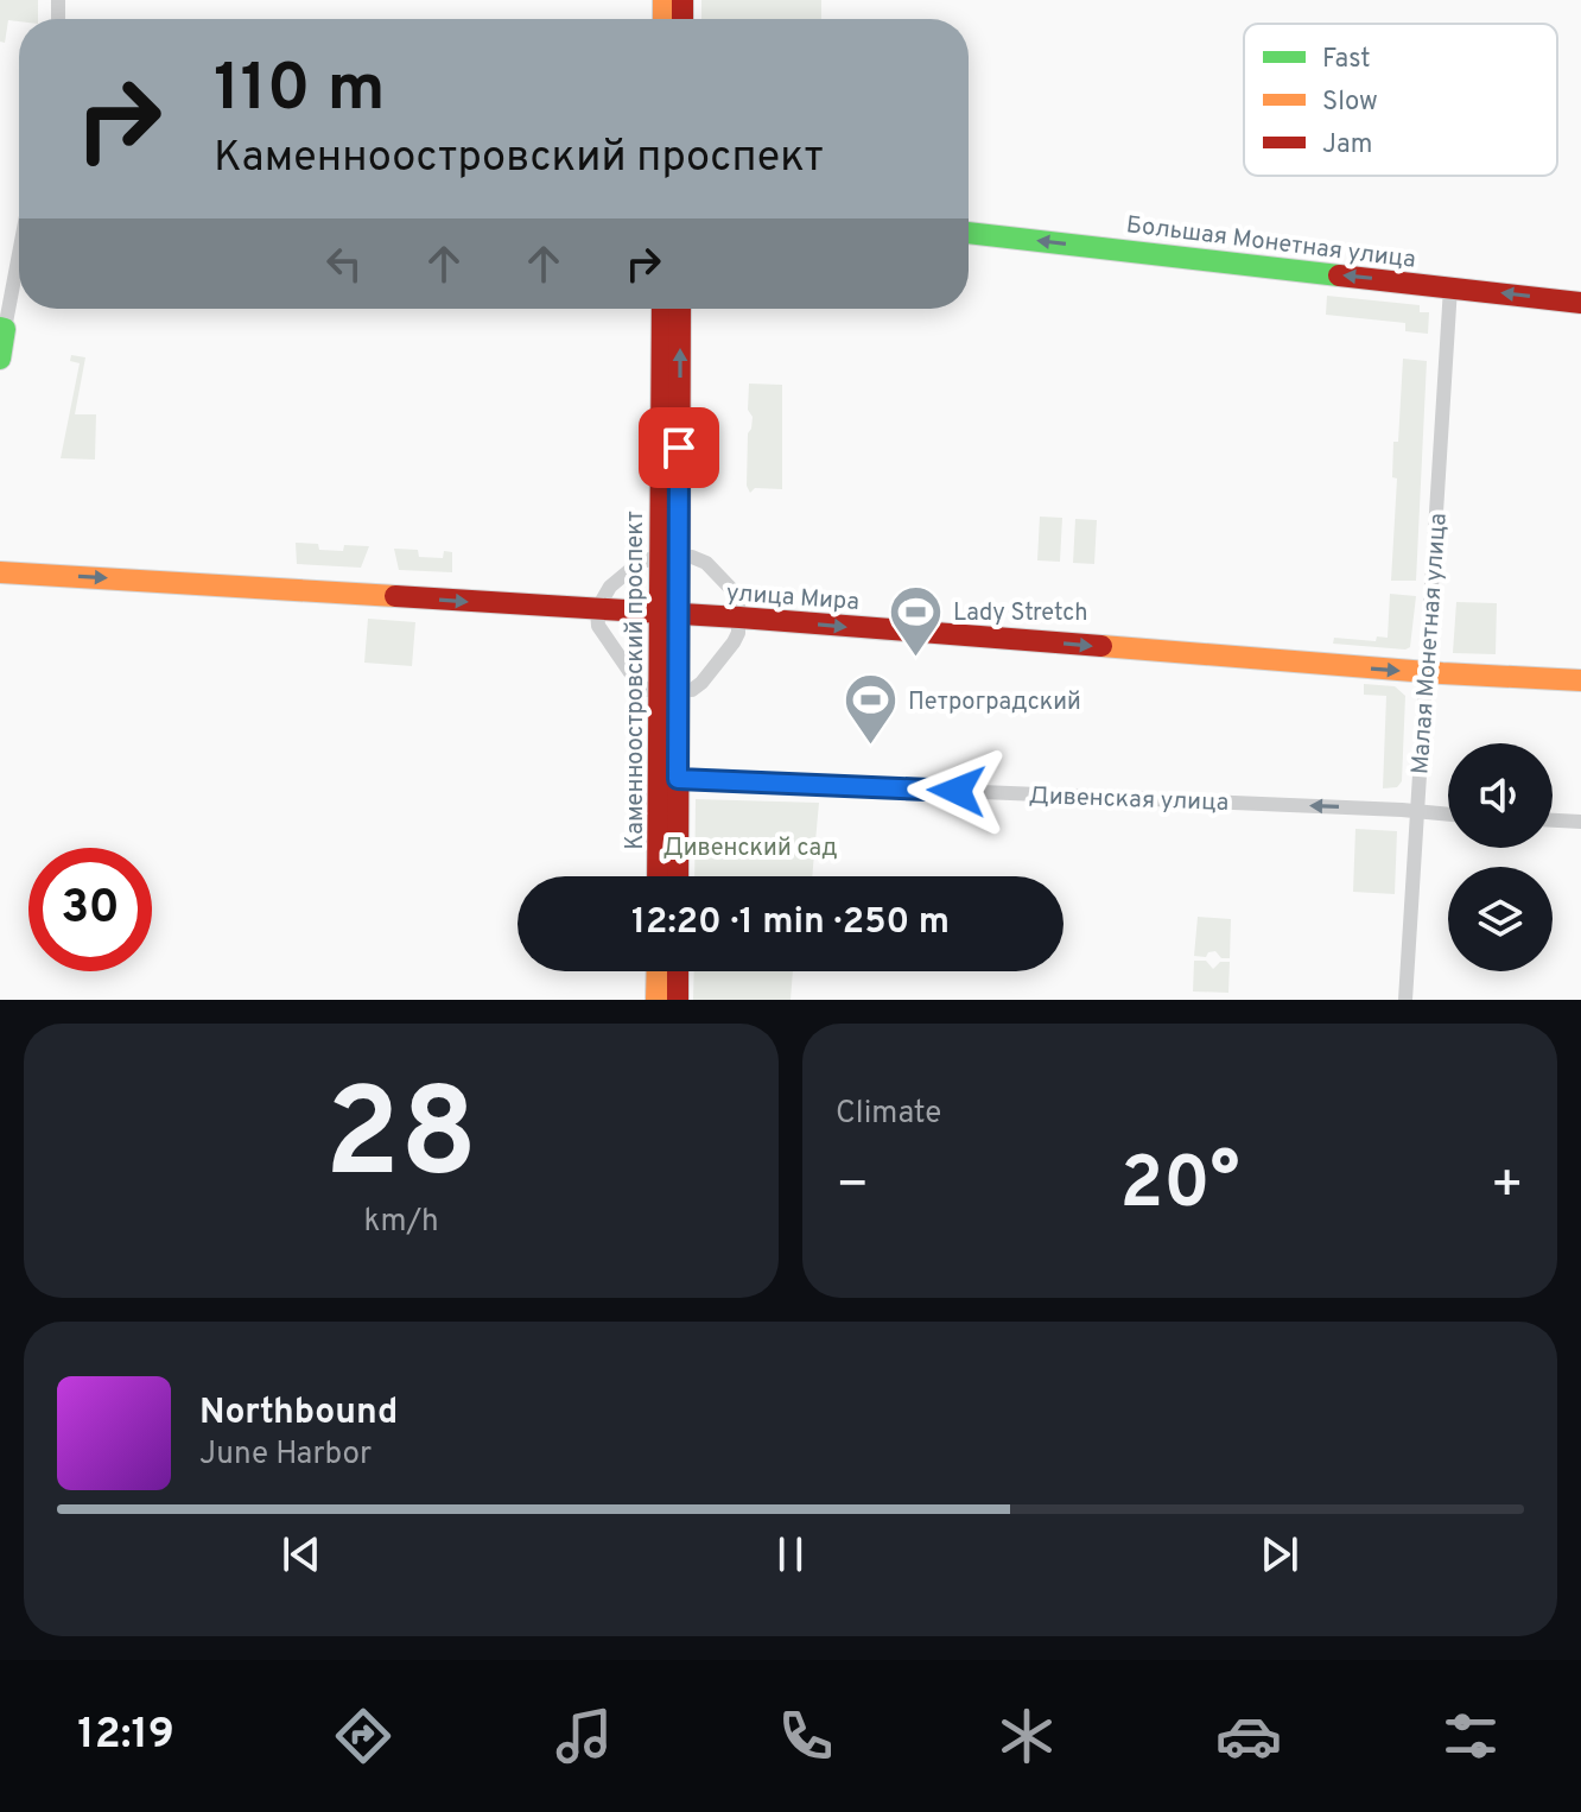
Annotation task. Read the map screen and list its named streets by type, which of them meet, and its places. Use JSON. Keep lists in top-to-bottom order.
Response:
{
  "streets": {
    "street": [
      "Большая Монетная улица",
      "улица Мира",
      "Малая Монетная улица",
      "Каменноостровский проспект",
      "Дивенская улица"
    ]
  },
  "crossings": [
    ["Большая Монетная улица", "Малая Монетная улица"],
    ["улица Мира", "Малая Монетная улица"],
    ["улица Мира", "Каменноостровский проспект"],
    ["Малая Монетная улица", "Дивенская улица"],
    ["Каменноостровский проспект", "Дивенская улица"]
  ],
  "one_way": ["Большая Монетная улица", "улица Мира", "Дивенская улица"],
  "parks": ["Дивенский сад"],
  "places": {
    "sports": ["Lady Stretch", "Петроградский"]
  },
  "legend": ["Fast", "Slow", "Jam"],
  "page": {
    "turn": ["110 m", "Каменноостровский проспект"],
    "limit": "30",
    "trip": "12:20 · 1 min · 250 m",
    "tile": [
      ["28", "km/h"],
      "Climate"
    ],
    "heat": ["−", "20°", "+"],
    "song": ["Northbound", "June Harbor"],
    "tabs": "12:19"
  }
}
